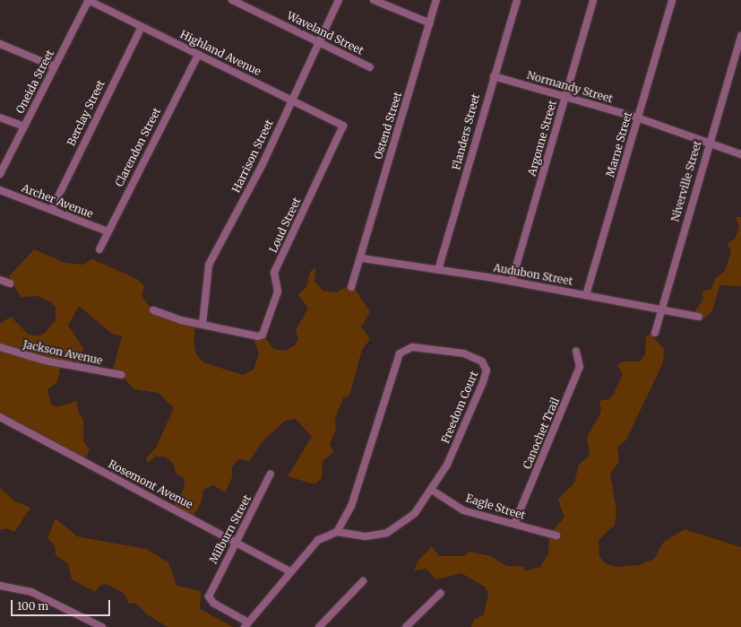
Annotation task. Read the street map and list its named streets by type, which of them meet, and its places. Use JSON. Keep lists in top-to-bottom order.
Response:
{
  "streets": {
    "street": [
      "Waveland Street",
      "Highland Avenue",
      "Oneida Street",
      "Normandy Street",
      "Berclay Street",
      "Ostend Street",
      "Flanders Street",
      "Argonne Street",
      "Marne Street",
      "Clarendon Street",
      "Harrison Street",
      "Niverville Street",
      "Archer Avenue",
      "Loud Street",
      "Audubon Street",
      "Jackson Avenue",
      "Freedom Court",
      "Canochet Trail",
      "Rosemont Avenue",
      "Eagle Street",
      "Milburn Street"
    ]
  },
  "crossings": [
    ["Waveland Street", "Harrison Street"],
    ["Highland Avenue", "Oneida Street"],
    ["Highland Avenue", "Berclay Street"],
    ["Highland Avenue", "Clarendon Street"],
    ["Highland Avenue", "Harrison Street"],
    ["Highland Avenue", "Loud Street"],
    ["Normandy Street", "Flanders Street"],
    ["Normandy Street", "Argonne Street"],
    ["Normandy Street", "Marne Street"],
    ["Normandy Street", "Niverville Street"],
    ["Berclay Street", "Archer Avenue"],
    ["Ostend Street", "Audubon Street"],
    ["Flanders Street", "Audubon Street"],
    ["Argonne Street", "Audubon Street"],
    ["Marne Street", "Audubon Street"],
    ["Clarendon Street", "Archer Avenue"],
    ["Harrison Street", "Loud Street"],
    ["Niverville Street", "Audubon Street"],
    ["Freedom Court", "Eagle Street"],
    ["Canochet Trail", "Eagle Street"],
    ["Rosemont Avenue", "Milburn Street"]
  ],
  "scale_bar": "100 m"
}
